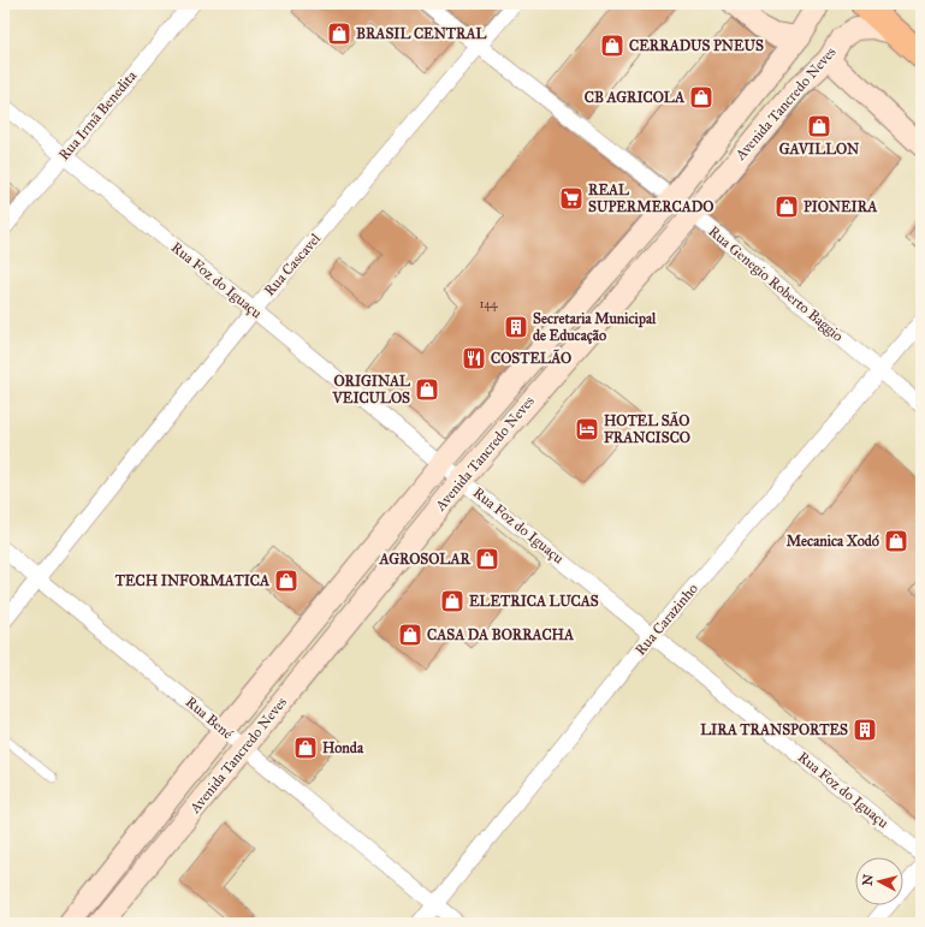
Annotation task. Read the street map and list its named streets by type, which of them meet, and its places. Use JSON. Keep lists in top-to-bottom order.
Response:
{
  "streets": {
    "street": [
      "Avenida Tancredo Neves",
      "Rua Irmã Benedita",
      "Rua Cascavel",
      "Rua Foz do Iguaçu",
      "Rua Genegio Roberto Baggio",
      "Rua Carazinho",
      "Rua Bené"
    ]
  },
  "crossings": [
    ["Avenida Tancredo Neves", "Rua Foz do Iguaçu"],
    ["Avenida Tancredo Neves", "Rua Genegio Roberto Baggio"],
    ["Avenida Tancredo Neves", "Rua Bené"],
    ["Rua Irmã Benedita", "Rua Foz do Iguaçu"],
    ["Rua Cascavel", "Rua Foz do Iguaçu"],
    ["Rua Cascavel", "Rua Genegio Roberto Baggio"],
    ["Rua Cascavel", "Rua Bené"],
    ["Rua Foz do Iguaçu", "Rua Carazinho"],
    ["Rua Genegio Roberto Baggio", "Rua Carazinho"],
    ["Rua Carazinho", "Rua Bené"]
  ],
  "places": {
    "shop": [
      "BRASIL CENTRAL",
      "CERRADUS PNEUS",
      "CB AGRICOLA",
      "GAVILLON",
      "PIONEIRA",
      "ORIGINAL VEICULOS",
      "Mecanica Xodó",
      "AGROSOLAR",
      "TECH INFORMATICA",
      "ELETRICA LUCAS",
      "CASA DA BORRACHA",
      "Honda"
    ],
    "supermarket": ["REAL SUPERMERCADO"],
    "building": ["Secretaria Municipal de Educação", "LIRA TRANSPORTES"],
    "restaurant": ["COSTELÃO"],
    "hotel": ["HOTEL SÃO FRANCISCO"]
  },
  "house_numbers": ["144"],
  "north": "left"
}
